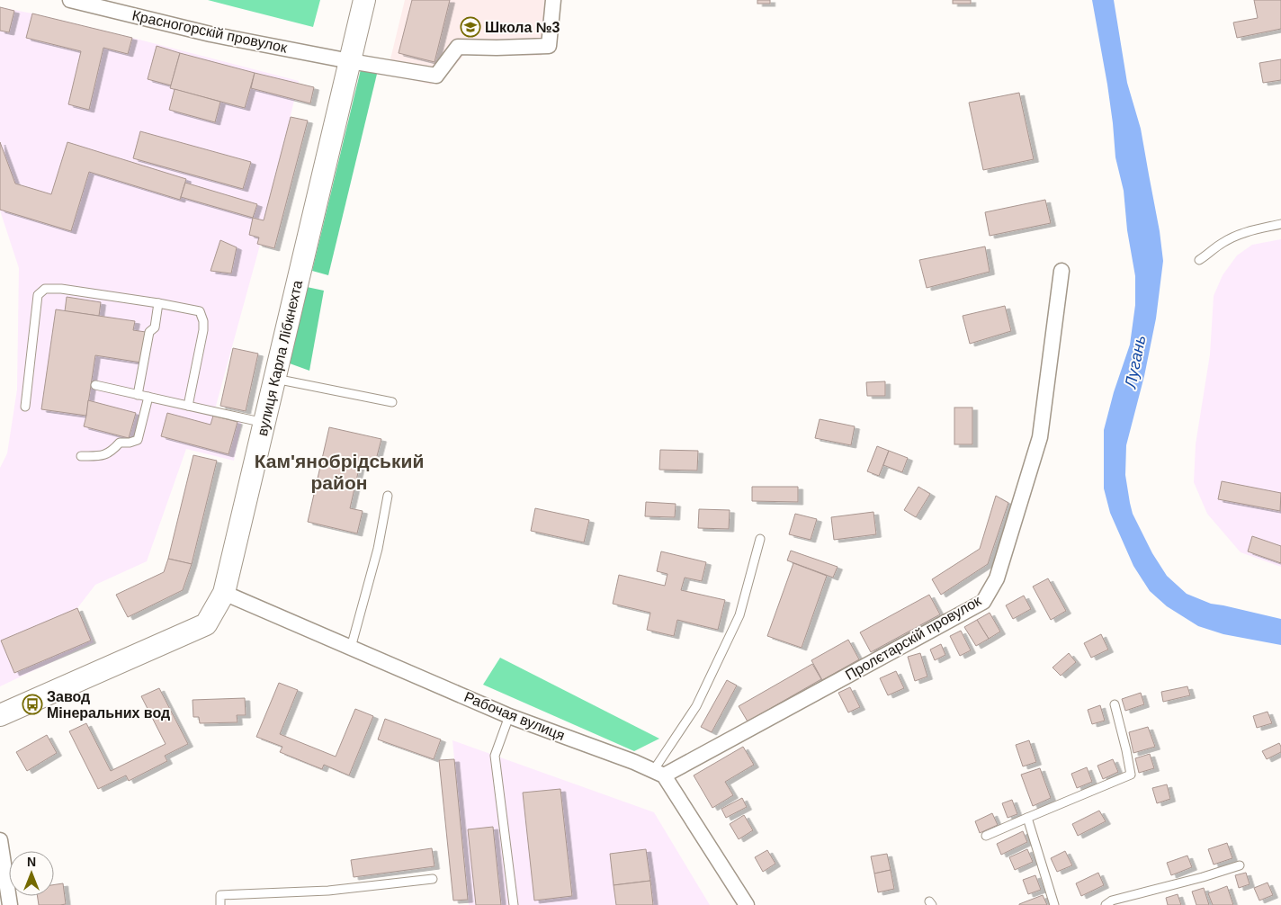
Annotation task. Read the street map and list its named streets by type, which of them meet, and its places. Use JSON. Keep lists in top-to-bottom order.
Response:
{
  "streets": {
    "street": [
      "Красногорскій провулок",
      "вулиця Карла Лібкнехта",
      "Пролєтарскій провулок",
      "Рабочая вулиця"
    ]
  },
  "crossings": [
    ["Красногорскій провулок", "вулиця Карла Лібкнехта"],
    ["вулиця Карла Лібкнехта", "Рабочая вулиця"],
    ["Пролєтарскій провулок", "Рабочая вулиця"]
  ],
  "districts": ["Кам'янобрідський район"],
  "water": ["Лугань"],
  "places": {
    "school or university": ["Школа №3"],
    "bus stop": ["Завод Мінеральних вод"]
  },
  "north": "top"
}
